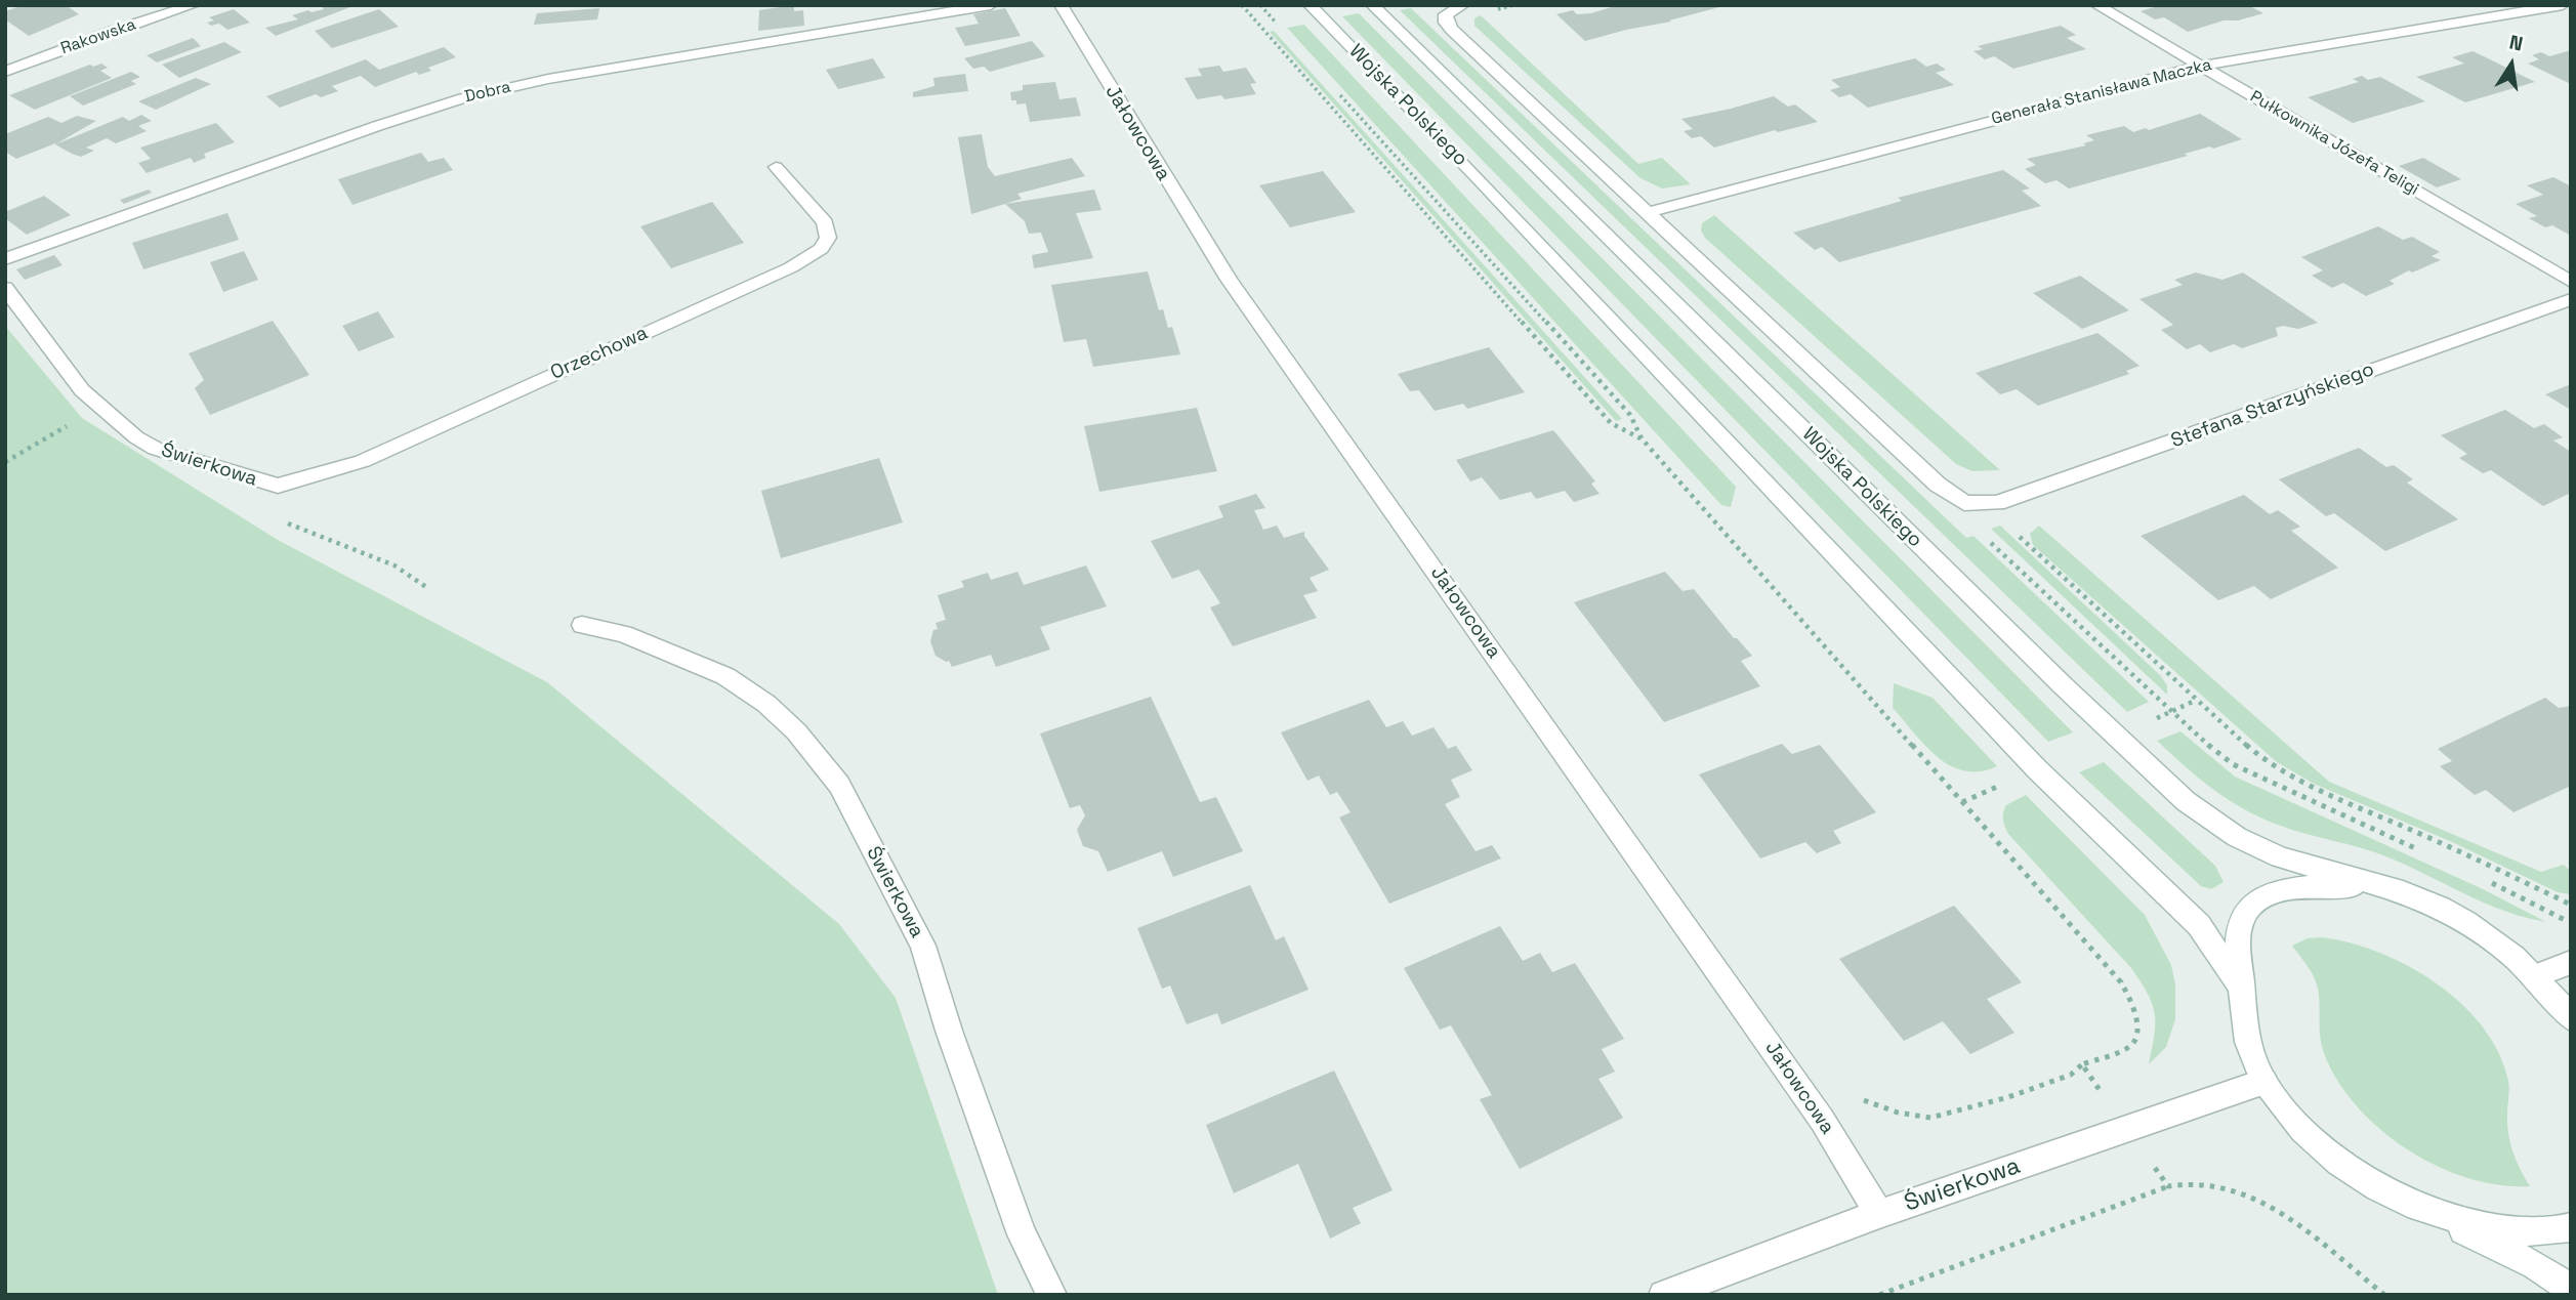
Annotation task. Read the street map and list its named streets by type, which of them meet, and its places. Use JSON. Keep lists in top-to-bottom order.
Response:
{
  "streets": {
    "street": [
      "Rakowska",
      "Dobra",
      "Generała Stanisława Maczka",
      "Wojska Polskiego",
      "Jałowcowa",
      "Pułkownika Józefa Teligi",
      "Orzechowa",
      "Stefana Starzyńskiego",
      "Świerkowa"
    ]
  },
  "crossings": [
    ["Generała Stanisława Maczka", "Pułkownika Józefa Teligi"],
    ["Jałowcowa", "Świerkowa"],
    ["Orzechowa", "Świerkowa"]
  ],
  "north": "top"
}
